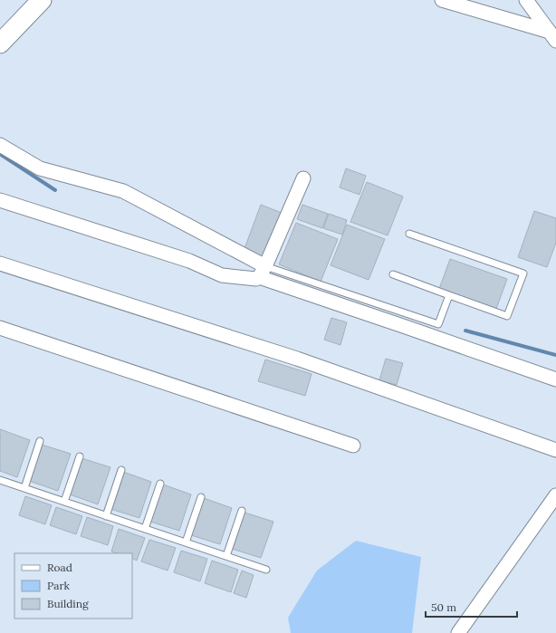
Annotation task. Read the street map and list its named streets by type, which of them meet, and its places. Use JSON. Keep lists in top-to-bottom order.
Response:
{
  "legend": ["Road", "Park", "Building"],
  "scale_bar": "50 m"
}
